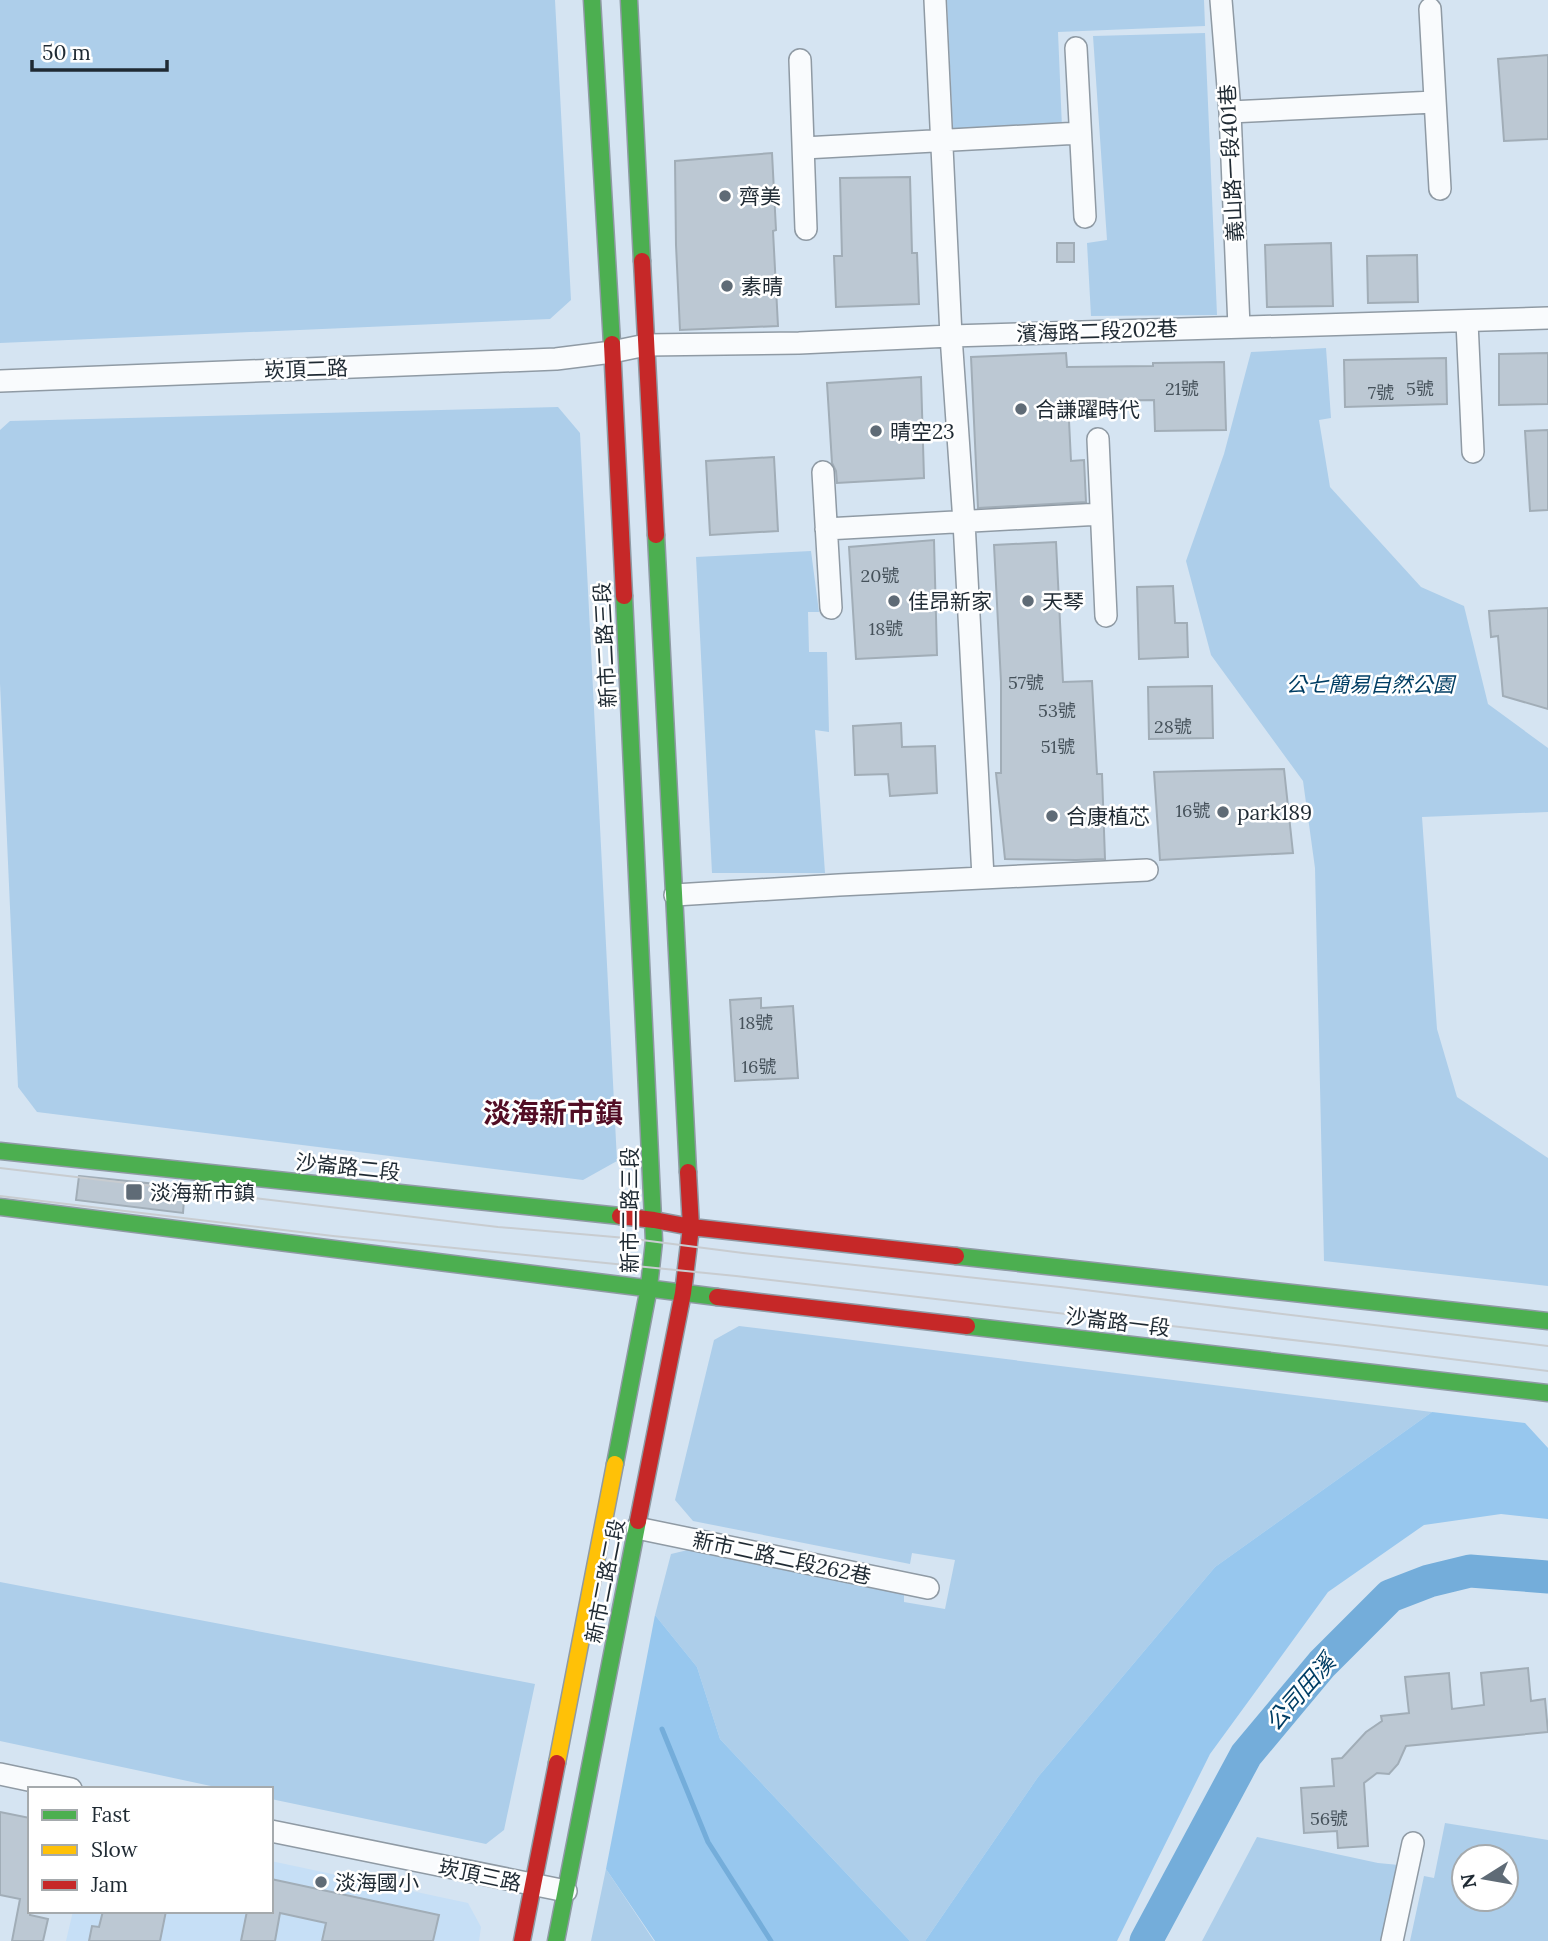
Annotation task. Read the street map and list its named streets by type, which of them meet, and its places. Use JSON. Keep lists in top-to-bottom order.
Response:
{
  "streets": {
    "street": [
      "義山路一段401巷",
      "濱海路二段202巷",
      "崁頂二路",
      "新市二路三段",
      "沙崙路二段",
      "沙崙路一段",
      "新市二路二段262巷",
      "新市二路二段",
      "崁頂三路"
    ]
  },
  "crossings": [
    ["義山路一段401巷", "濱海路二段202巷"],
    ["濱海路二段202巷", "崁頂二路"],
    ["崁頂二路", "新市二路三段"],
    ["新市二路三段", "沙崙路二段"],
    ["新市二路三段", "新市二路二段"],
    ["沙崙路二段", "新市二路二段"],
    ["沙崙路一段", "新市二路二段"],
    ["新市二路二段262巷", "新市二路二段"],
    ["新市二路二段", "崁頂三路"]
  ],
  "districts": ["淡海新市鎮"],
  "water": ["公司田溪"],
  "parks": ["公七簡易自然公園"],
  "places": {
    "other": [
      "齊美",
      "素晴",
      "合謙躍時代",
      "晴空23",
      "佳昂新家",
      "天琴",
      "park189",
      "合康植芯",
      "淡海國小"
    ],
    "transit": ["淡海新市鎮"]
  },
  "house_numbers": [
    "21號",
    "5號",
    "7號",
    "20號",
    "18號",
    "57號",
    "53號",
    "28號",
    "51號",
    "16號",
    "18號",
    "16號",
    "56號"
  ],
  "legend": ["Fast", "Slow", "Jam"],
  "scale_bar": "50 m",
  "north": "left"
}
